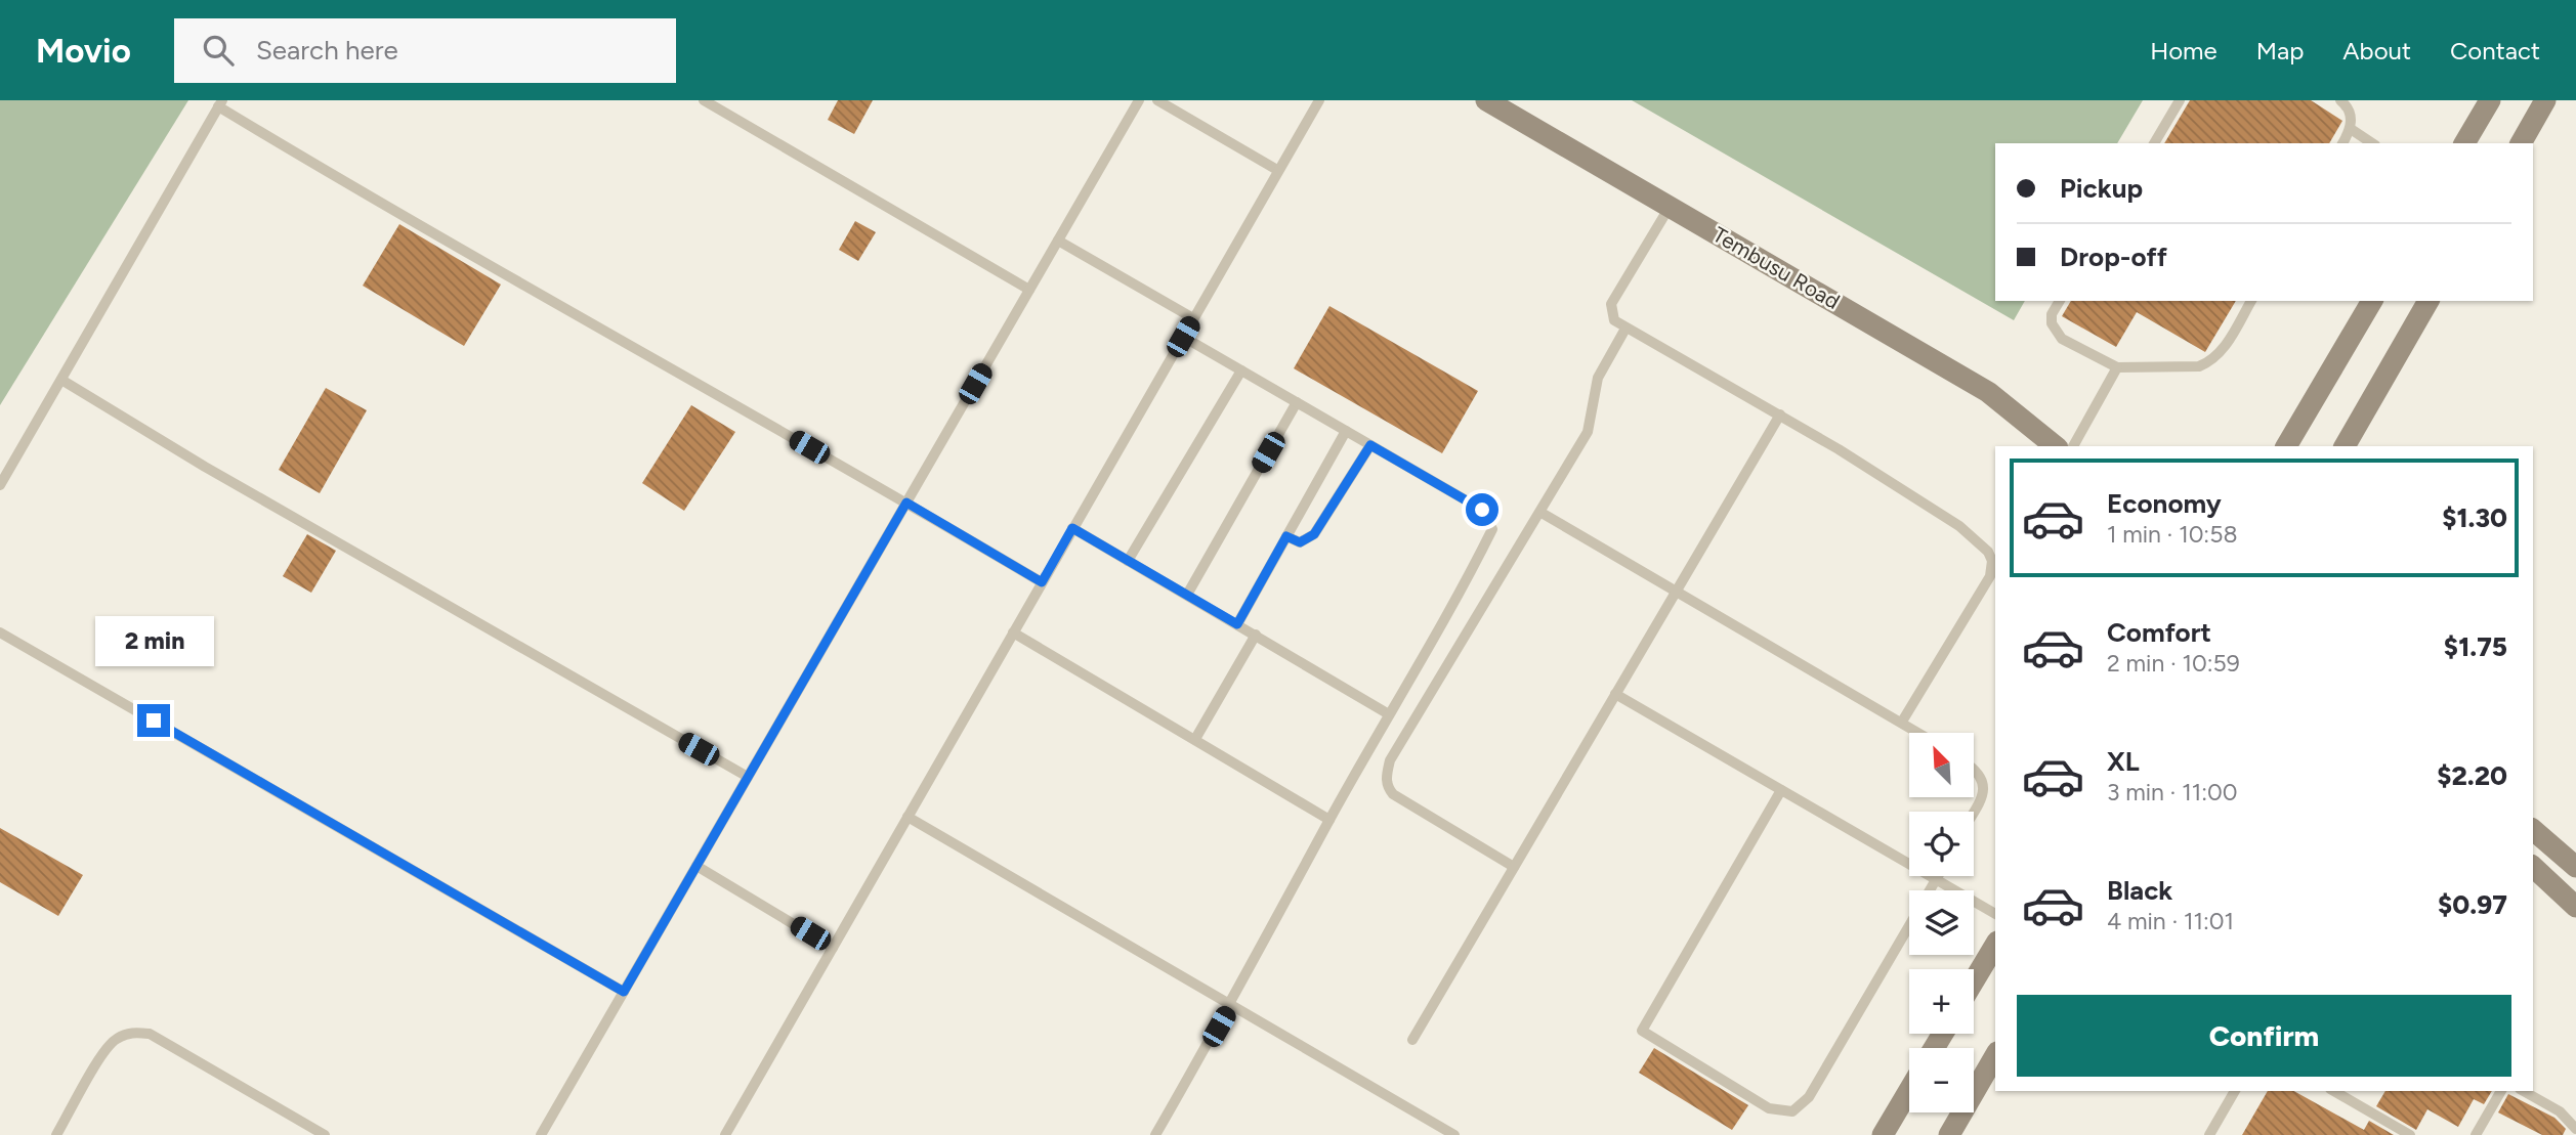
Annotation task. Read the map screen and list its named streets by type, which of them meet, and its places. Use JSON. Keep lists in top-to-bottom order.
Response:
{
  "streets": {
    "street": ["Tembusu Road"]
  },
  "north": "top left",
  "page": {
    "header": "Movio",
    "search": "Search here",
    "nav": [
      "Home",
      "Map",
      "About",
      "Contact"
    ],
    "banner": ["Pickup", "Drop-off"],
    "list": [
      {
        "name": "Economy",
        "note": "1 min · 10:58",
        "value": "$1.30"
      },
      {
        "name": "Comfort",
        "note": "2 min · 10:59",
        "value": "$1.75"
      },
      {
        "name": "XL",
        "note": "3 min · 11:00",
        "value": "$2.20"
      },
      {
        "name": "Black",
        "note": "4 min · 11:01",
        "value": "$0.97"
      }
    ],
    "bubble": "2 min",
    "map_buttons": ["+", "−"],
    "buttons": "Confirm"
  }
}
